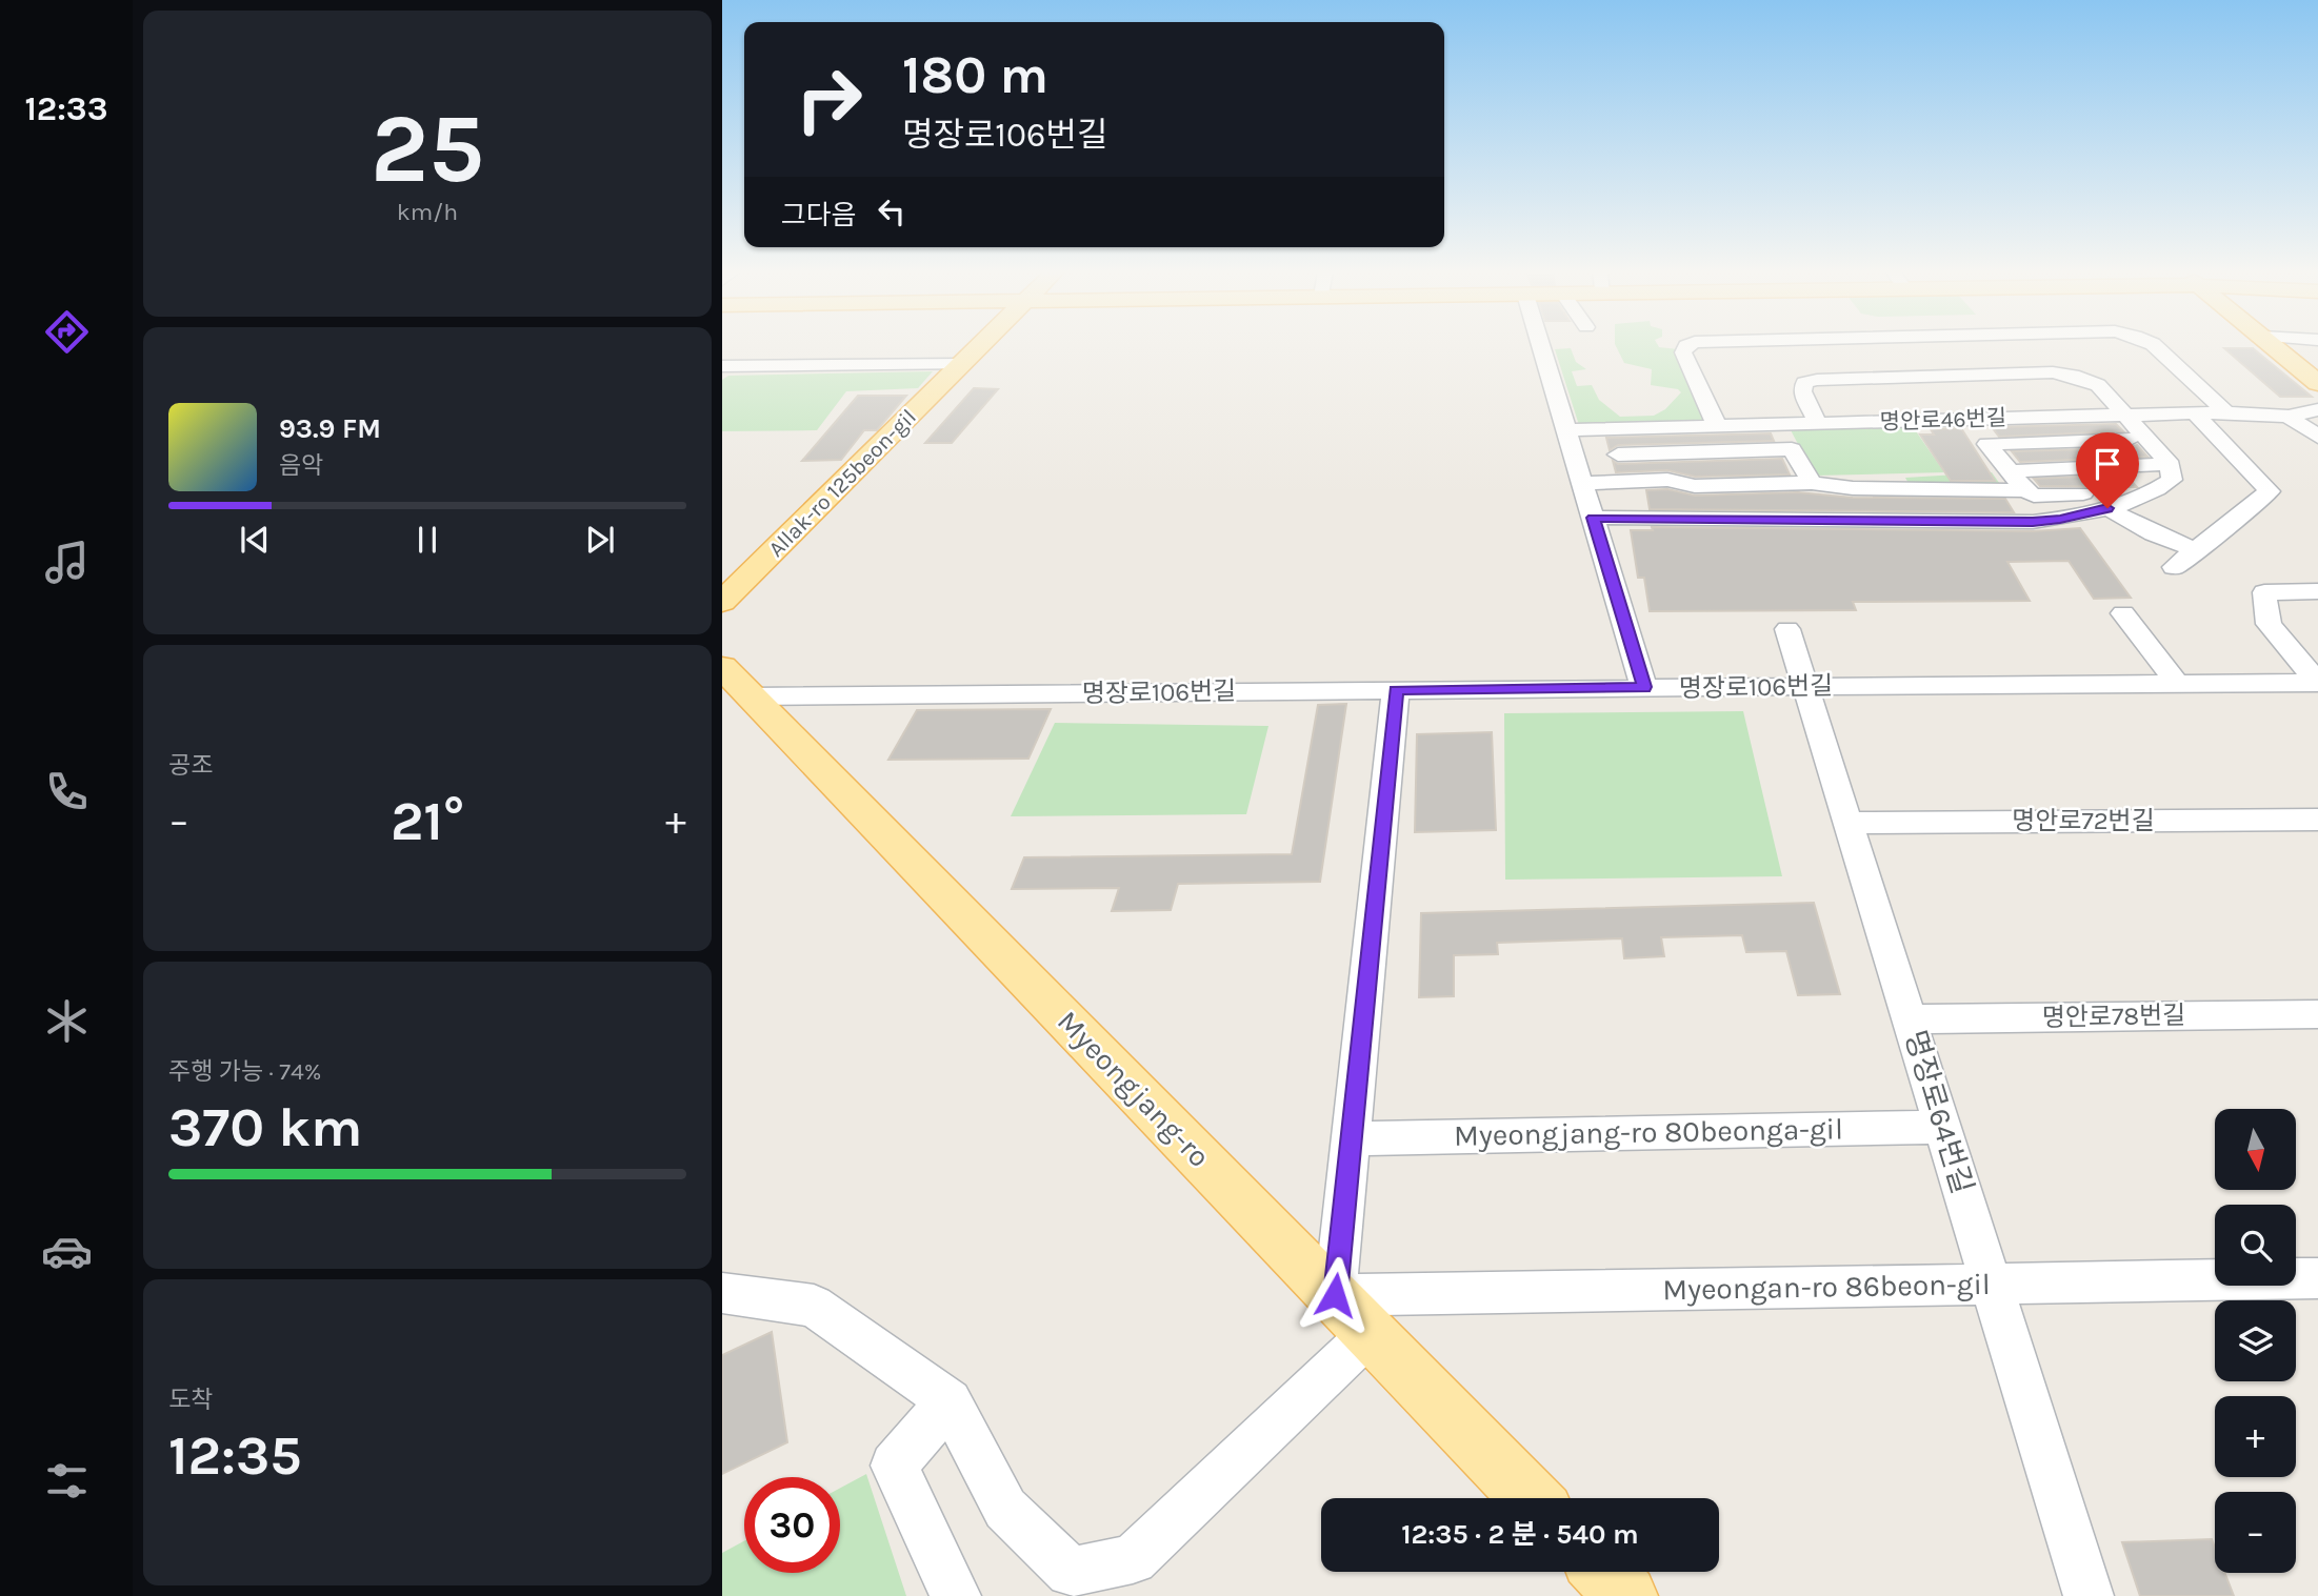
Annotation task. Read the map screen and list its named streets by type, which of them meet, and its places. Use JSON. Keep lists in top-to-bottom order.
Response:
{
  "streets": {
    "main road": ["Allak-ro 125beon-gil", "Myeongjang-ro"],
    "street": [
      "명안로46번길",
      "명장로106번길",
      "명안로72번길",
      "명안로78번길",
      "명장로64번길",
      "Myeongjang-ro 80beonga-gil",
      "Myeongan-ro 86beon-gil"
    ]
  },
  "crossings": [
    ["명장로106번길", "Myeongjang-ro"],
    ["명장로106번길", "명장로64번길"],
    ["명안로72번길", "명장로64번길"],
    ["명안로78번길", "명장로64번길"],
    ["Myeongjang-ro", "Myeongan-ro 86beon-gil"],
    ["명장로64번길", "Myeongjang-ro 80beonga-gil"],
    ["명장로64번길", "Myeongan-ro 86beon-gil"]
  ],
  "north": "bottom",
  "page": {
    "tabs": "12:33",
    "tile": [
      ["25", "km/h"],
      "공조",
      ["주행 가능 · 74%", "370 km"],
      ["도착", "12:35"]
    ],
    "turn": ["180 m", "명장로106번길"],
    "then": "그다음",
    "song": ["93.9 FM", "음악"],
    "heat": ["−", "21°", "+"],
    "map_buttons": ["+", "−"],
    "limit": "30",
    "trip": "12:35 · 2 분 · 540 m"
  }
}
